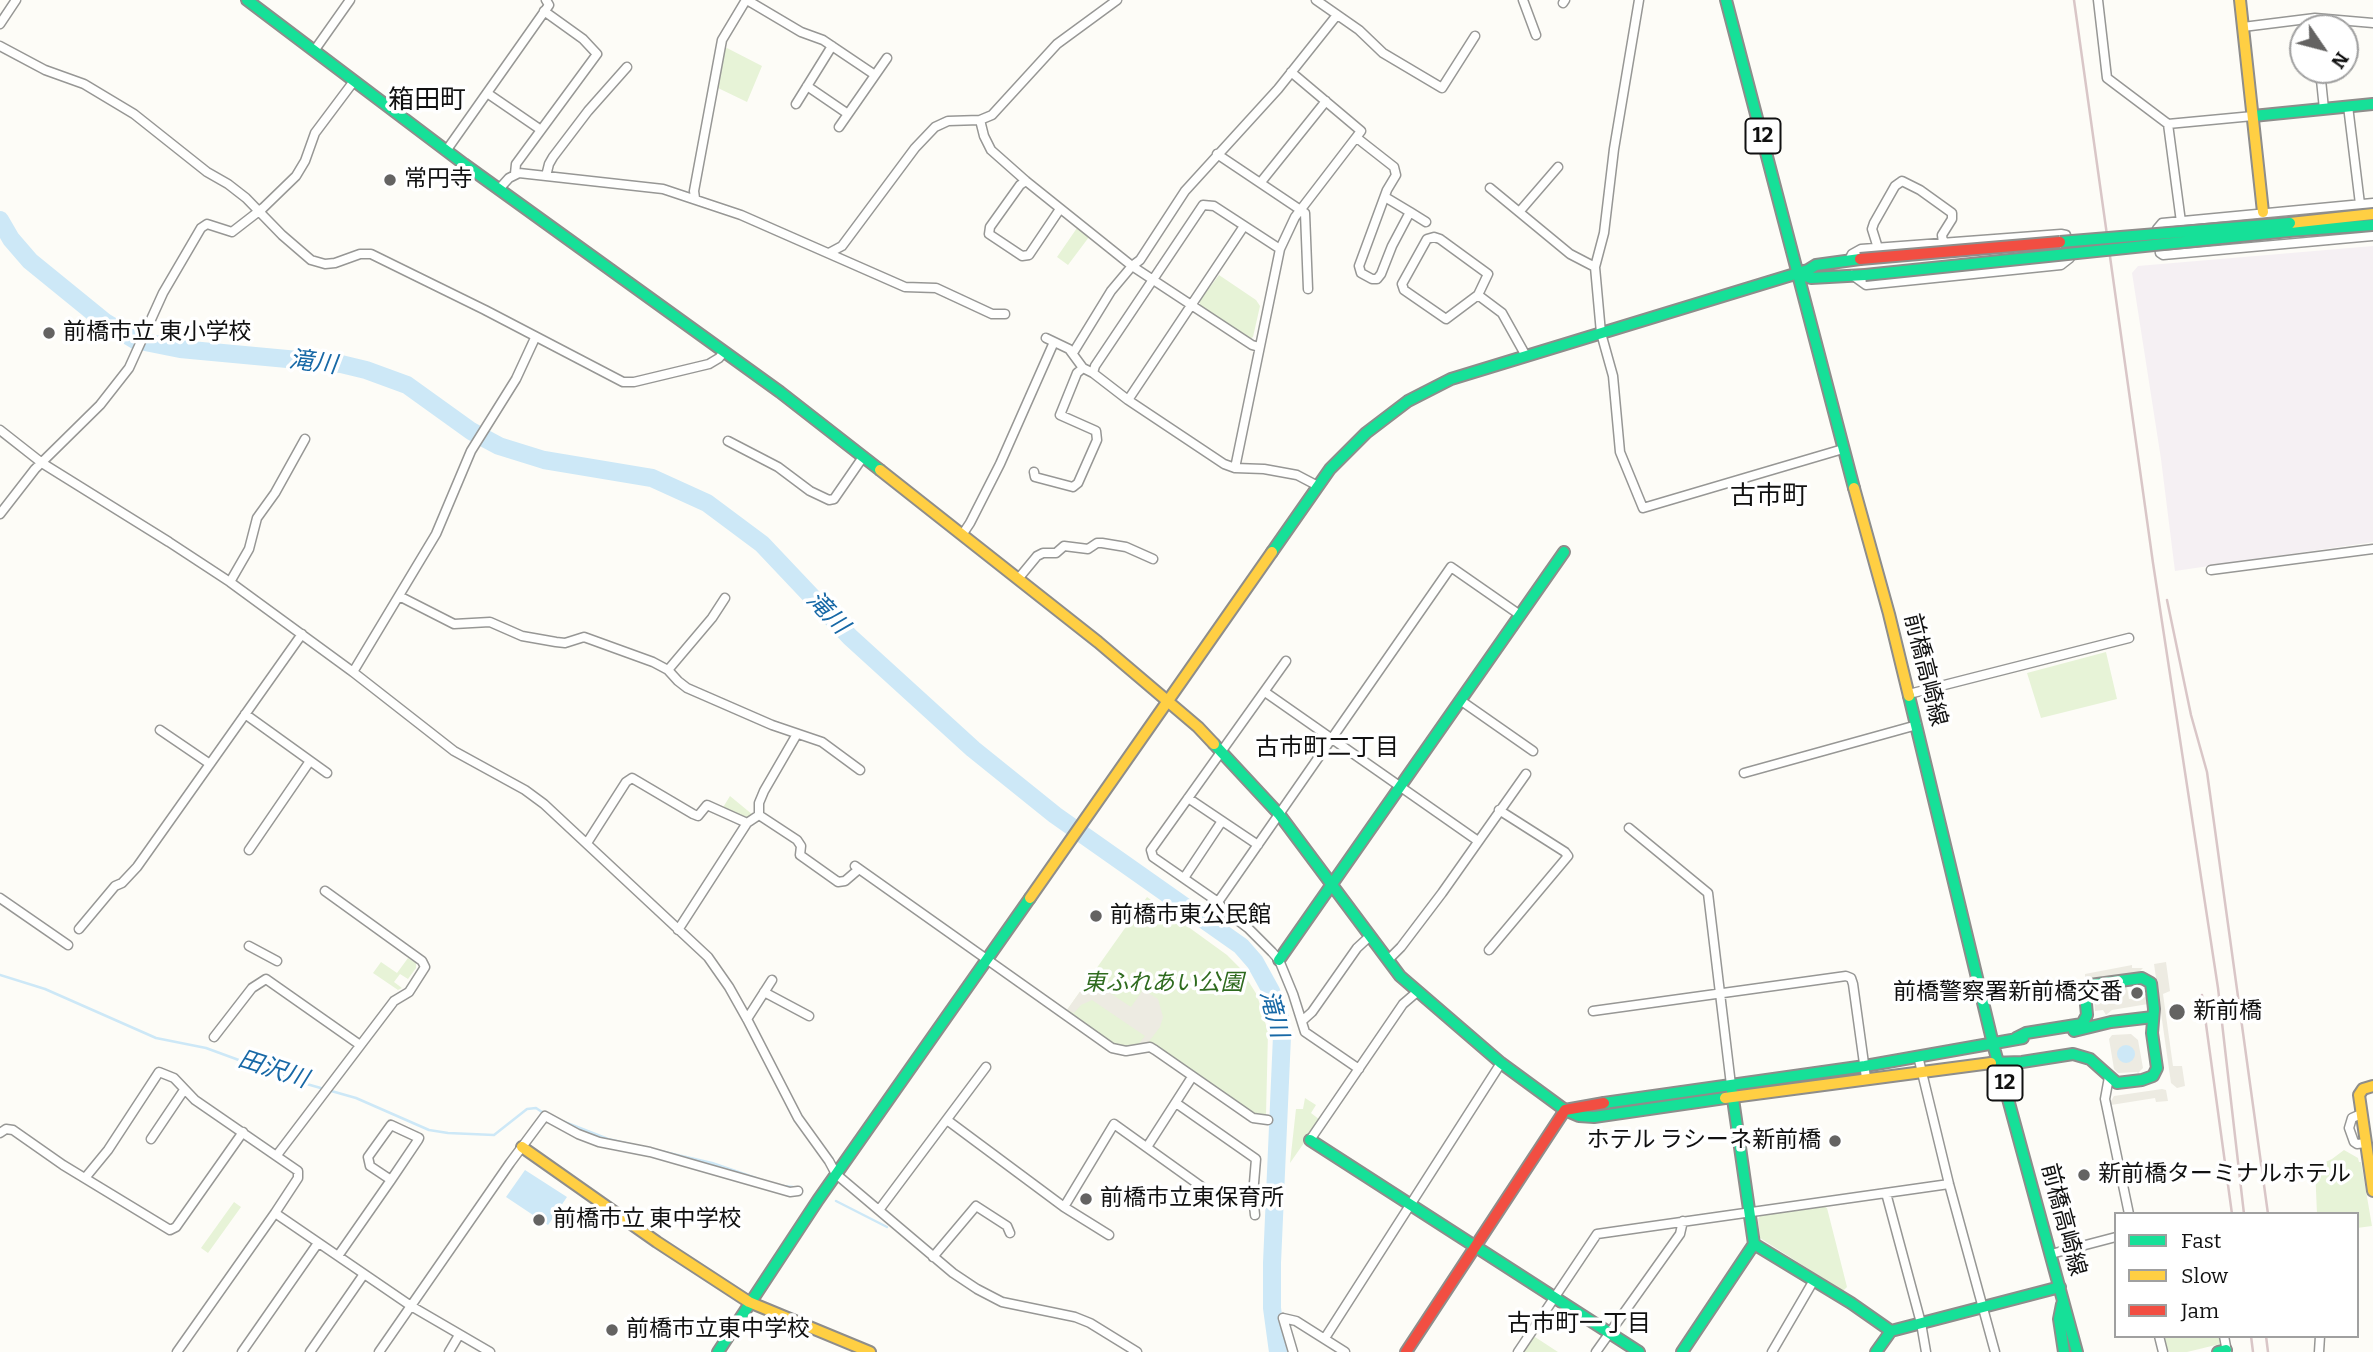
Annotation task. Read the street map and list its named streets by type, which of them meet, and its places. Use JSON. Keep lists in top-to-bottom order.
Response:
{
  "streets": {
    "street": ["12", "前橋高崎線"]
  },
  "districts": [
    "箱田町",
    "古市町",
    "古市町二丁目",
    "古市町一丁目"
  ],
  "water": ["滝川", "田沢川"],
  "parks": ["東ふれあい公園"],
  "places": [
    "常円寺",
    "前橋市立 東小学校",
    "前橋市東公民館",
    "前橋警察署新前橋交番",
    "新前橋",
    "ホテル ラシーネ新前橋",
    "新前橋ターミナルホテル",
    "前橋市立東保育所",
    "前橋市立 東中学校",
    "前橋市立東中学校"
  ],
  "legend": ["Fast", "Slow", "Jam"],
  "north": "bottom right"
}
